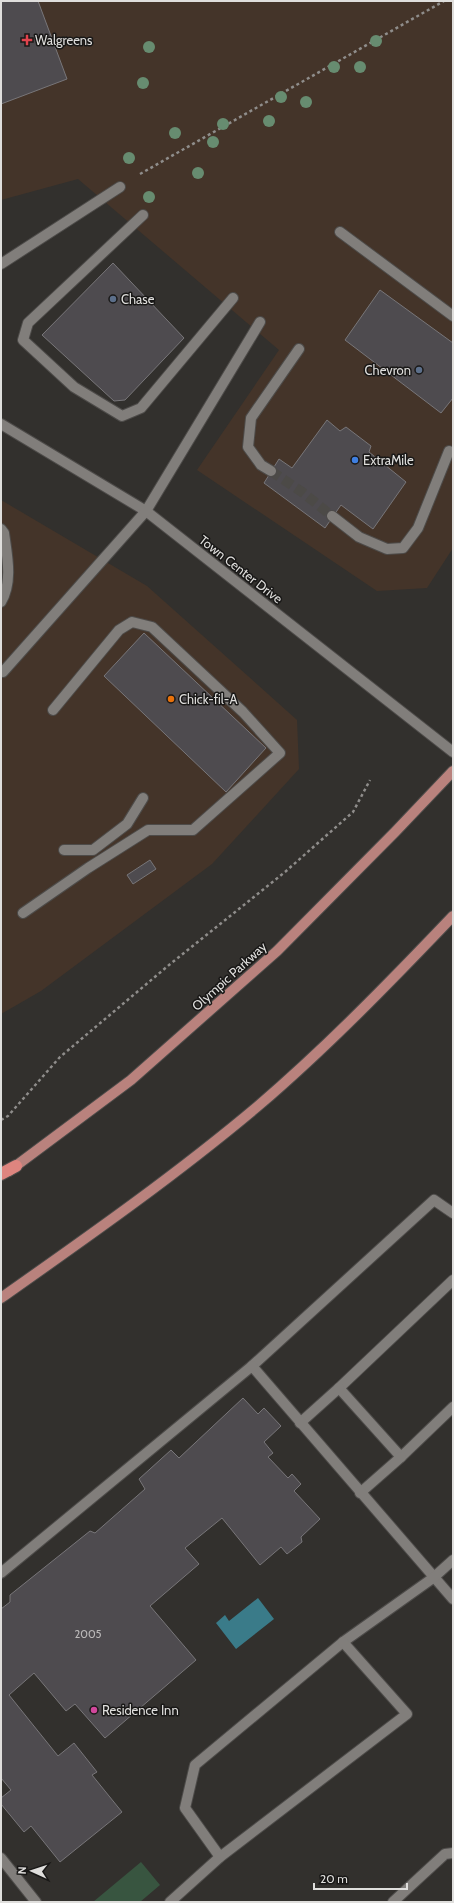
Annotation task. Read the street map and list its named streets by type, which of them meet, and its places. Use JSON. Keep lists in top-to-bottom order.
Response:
{
  "streets": {
    "main road": ["Olympic Parkway"],
    "street": ["Town Center Drive"]
  },
  "places": {
    "health": ["Walgreens"],
    "other": [
      "Chase",
      "Chevron",
      "ExtraMile",
      "Chick-fil-A",
      "Residence Inn"
    ]
  },
  "house_numbers": ["2005"],
  "scale_bar": "20 m",
  "north": "left"
}
